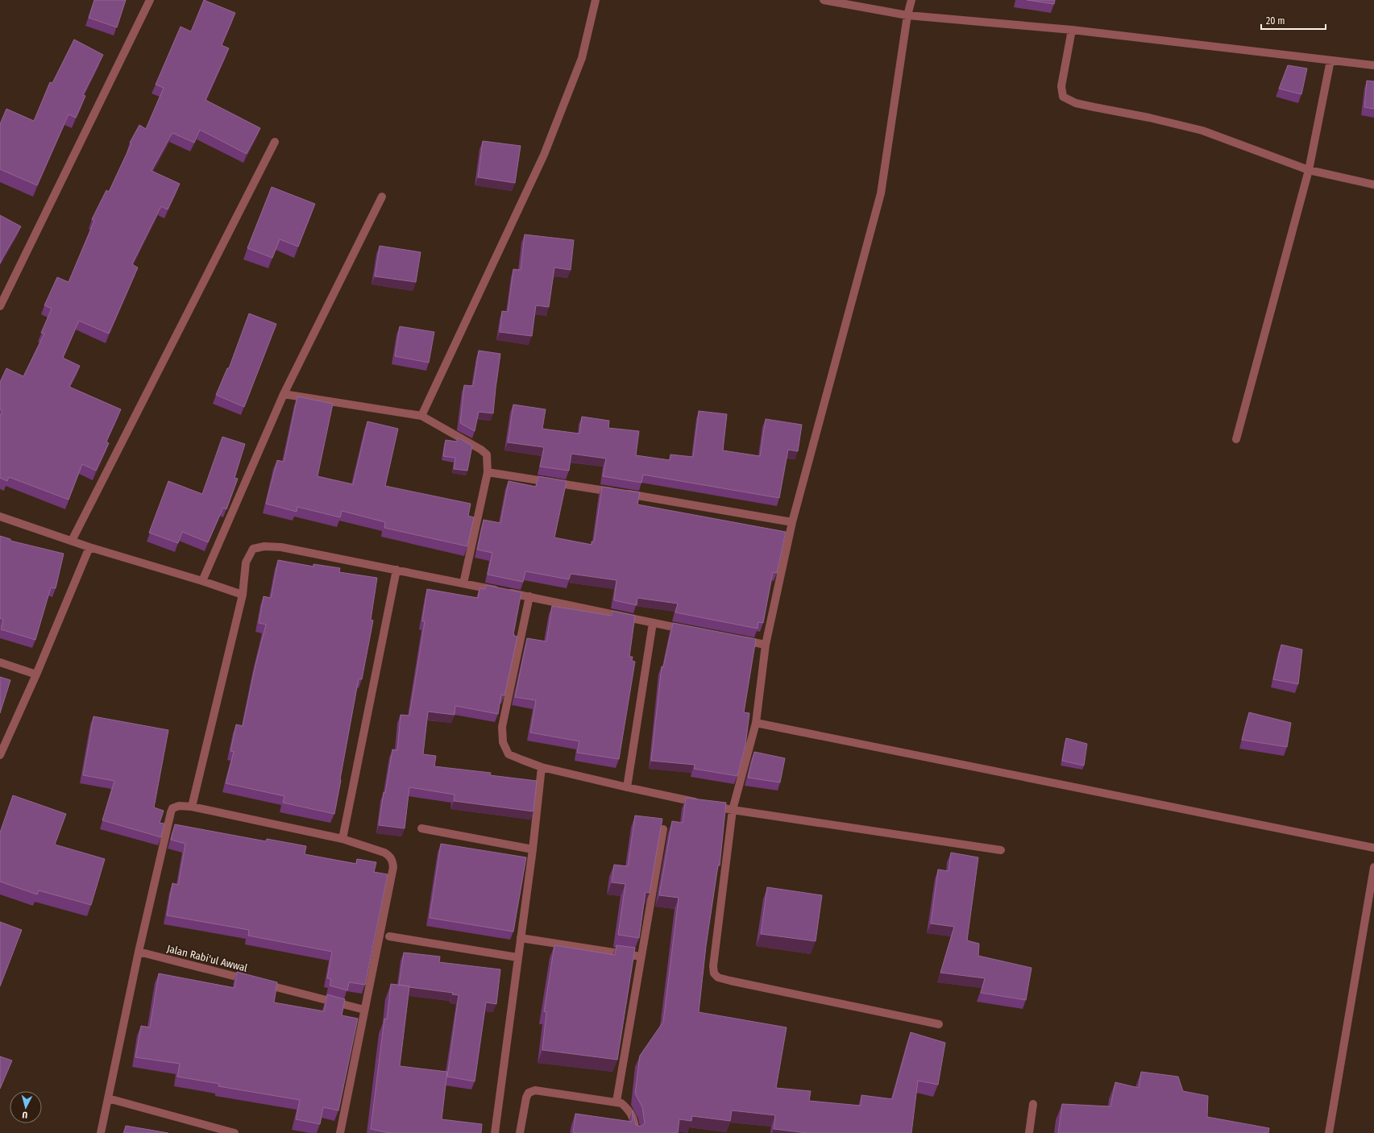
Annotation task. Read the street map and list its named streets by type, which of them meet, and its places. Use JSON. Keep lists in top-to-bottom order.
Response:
{
  "streets": {
    "street": ["Jalan Rabi'ul Awwal"]
  },
  "scale_bar": "20 m",
  "north": "bottom"
}
